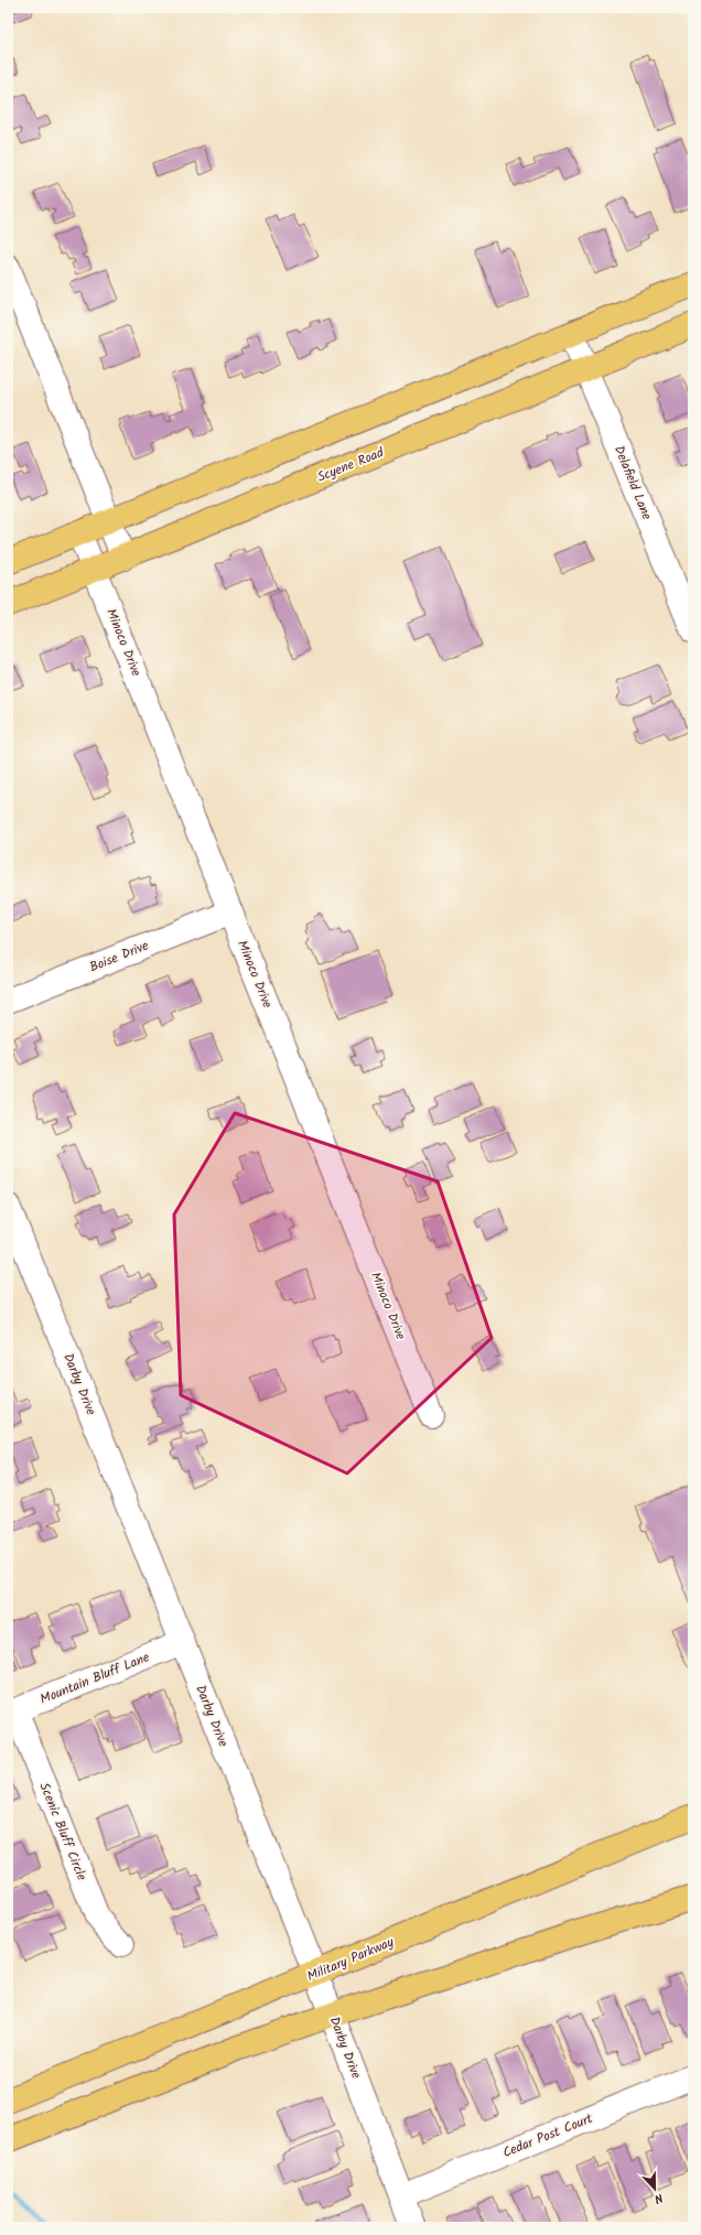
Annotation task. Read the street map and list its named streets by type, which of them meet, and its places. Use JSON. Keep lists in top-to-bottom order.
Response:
{
  "streets": {
    "main road": ["Scyene Road", "Military Parkway"],
    "street": [
      "Delafield Lane",
      "Minoco Drive",
      "Boise Drive",
      "Darby Drive",
      "Mountain Bluff Lane",
      "Scenic Bluff Circle",
      "Cedar Post Court"
    ]
  },
  "crossings": [
    ["Scyene Road", "Delafield Lane"],
    ["Scyene Road", "Minoco Drive"],
    ["Minoco Drive", "Boise Drive"],
    ["Darby Drive", "Mountain Bluff Lane"],
    ["Darby Drive", "Military Parkway"],
    ["Darby Drive", "Cedar Post Court"],
    ["Mountain Bluff Lane", "Scenic Bluff Circle"]
  ],
  "north": "bottom"
}
